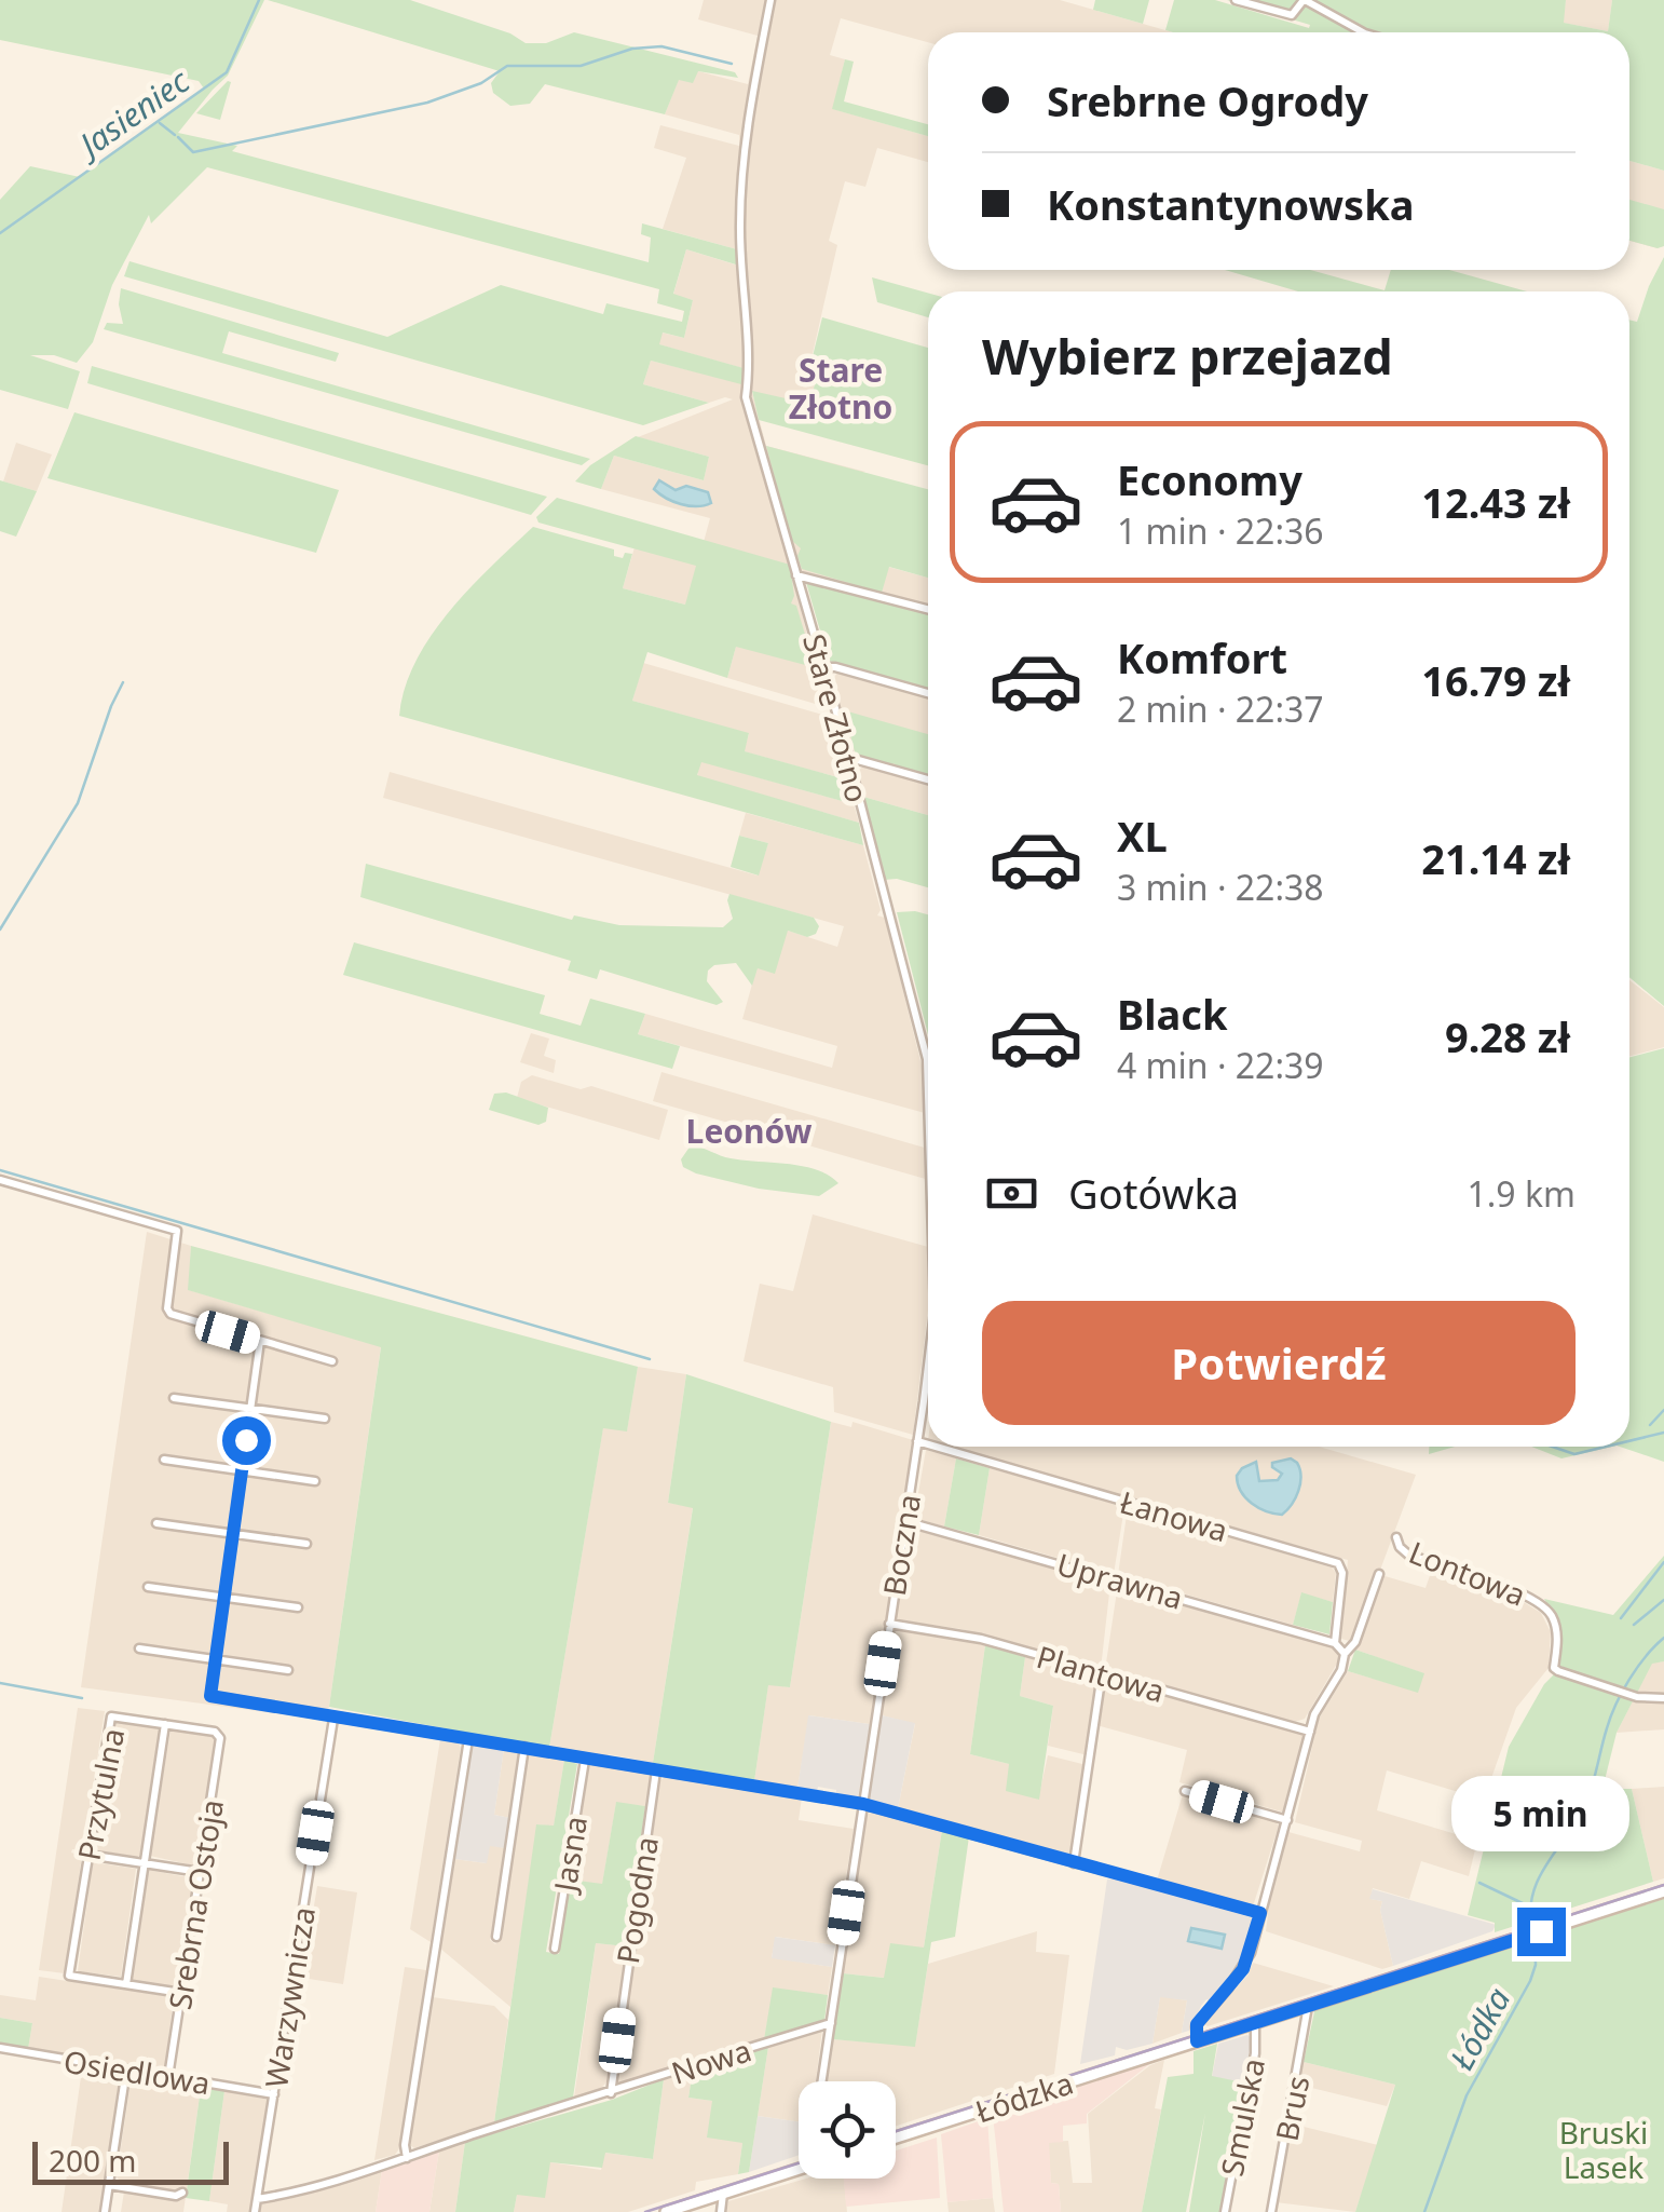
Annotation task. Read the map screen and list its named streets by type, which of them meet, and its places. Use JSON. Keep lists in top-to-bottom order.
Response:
{
  "streets": {
    "main road": ["Łódzka"],
    "street": [
      "Stare Złotno",
      "Łanowa",
      "Boczna",
      "Lontowa",
      "Uprawna",
      "Plantowa",
      "Przytulna",
      "Jasna",
      "Pogodna",
      "Srebrna Ostoja",
      "Warzywnicza",
      "Nowa",
      "Osiedlowa",
      "Brus",
      "Smulska"
    ]
  },
  "crossings": [
    ["Stare Złotno", "Łanowa"],
    ["Stare Złotno", "Boczna"],
    ["Łanowa", "Boczna"],
    ["Łanowa", "Uprawna"],
    ["Boczna", "Uprawna"],
    ["Boczna", "Plantowa"],
    ["Boczna", "Nowa"],
    ["Przytulna", "Srebrna Ostoja"],
    ["Pogodna", "Nowa"],
    ["Srebrna Ostoja", "Osiedlowa"],
    ["Warzywnicza", "Nowa"],
    ["Warzywnicza", "Osiedlowa"],
    ["Łódzka", "Brus"],
    ["Łódzka", "Smulska"]
  ],
  "districts": ["Stare Złotno", "Leonów"],
  "water": ["Jasieniec", "Łódka"],
  "parks": ["Bruski Lasek"],
  "scale_bar": "200 m",
  "page": {
    "banner": ["Srebrne Ogrody", "Konstantynowska"],
    "heading": "Wybierz przejazd",
    "list": [
      {
        "name": "Economy",
        "note": "1 min · 22:36",
        "value": "12.43 zł"
      },
      {
        "name": "Komfort",
        "note": "2 min · 22:37",
        "value": "16.79 zł"
      },
      {
        "name": "XL",
        "note": "3 min · 22:38",
        "value": "21.14 zł"
      },
      {
        "name": "Black",
        "note": "4 min · 22:39",
        "value": "9.28 zł"
      }
    ],
    "pay": ["Gotówka", "1.9 km"],
    "buttons": "Potwierdź",
    "bubble": "5 min",
    "scale": "200 m"
  }
}
